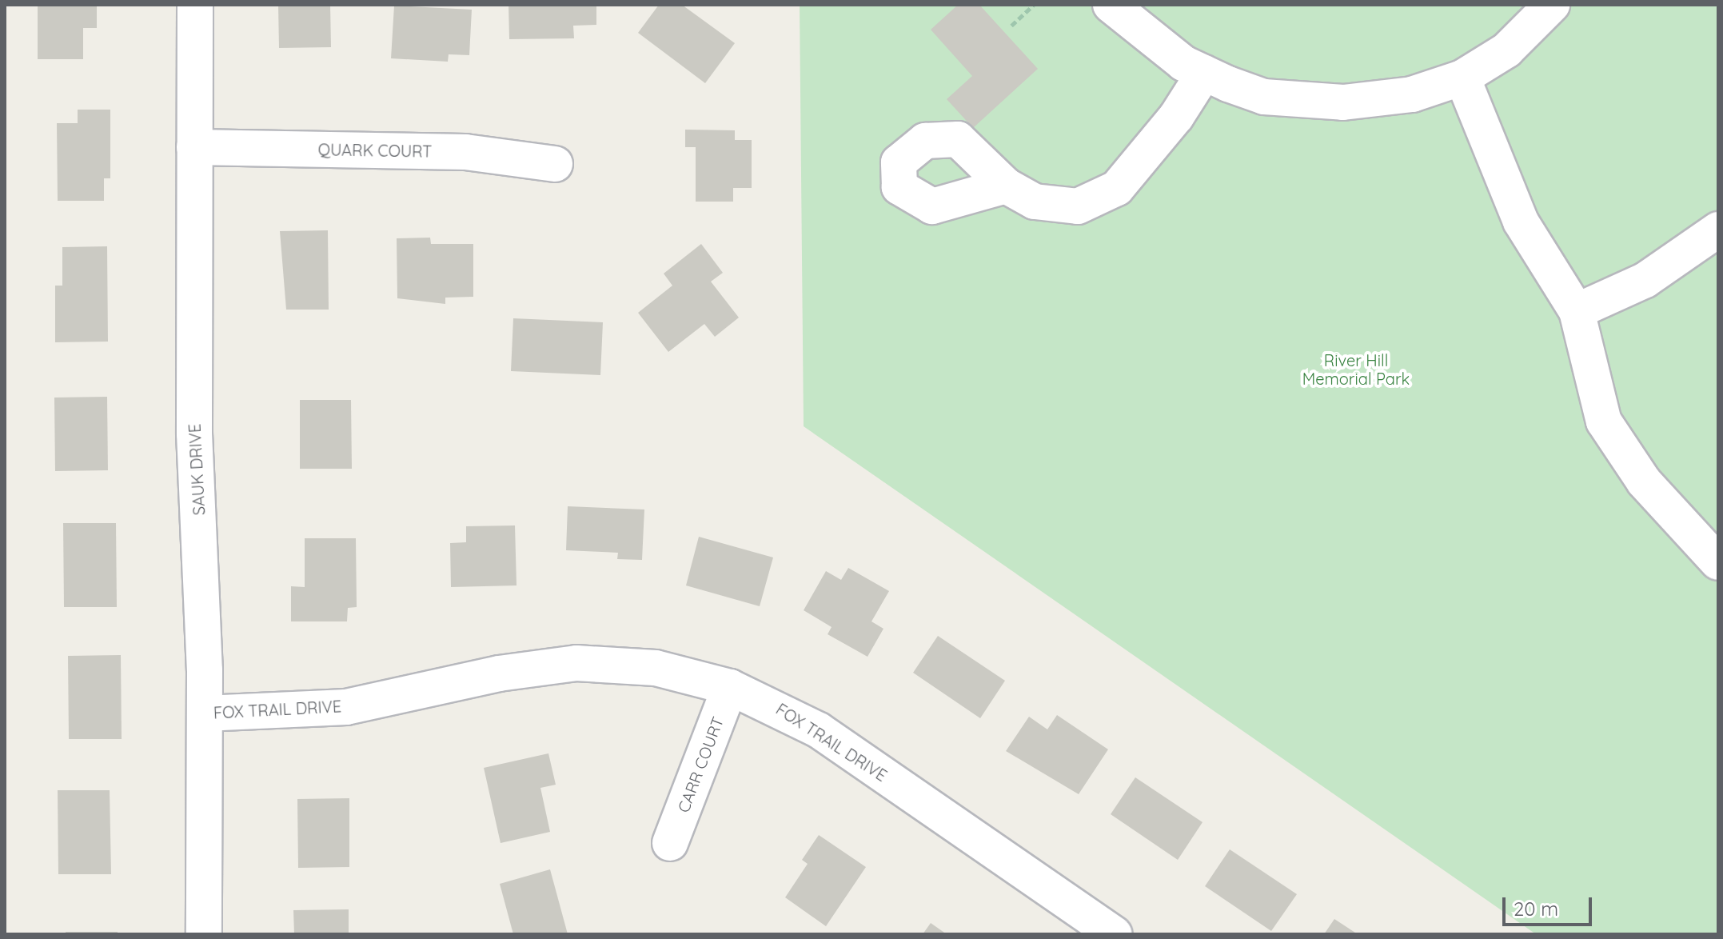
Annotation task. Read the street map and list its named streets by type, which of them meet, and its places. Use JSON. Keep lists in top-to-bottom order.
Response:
{
  "streets": {
    "street": [
      "QUARK COURT",
      "SAUK DRIVE",
      "FOX TRAIL DRIVE",
      "CARR COURT"
    ]
  },
  "crossings": [
    ["QUARK COURT", "SAUK DRIVE"],
    ["SAUK DRIVE", "FOX TRAIL DRIVE"],
    ["FOX TRAIL DRIVE", "CARR COURT"]
  ],
  "parks": ["River Hill Memorial Park"],
  "scale_bar": "20 m"
}
